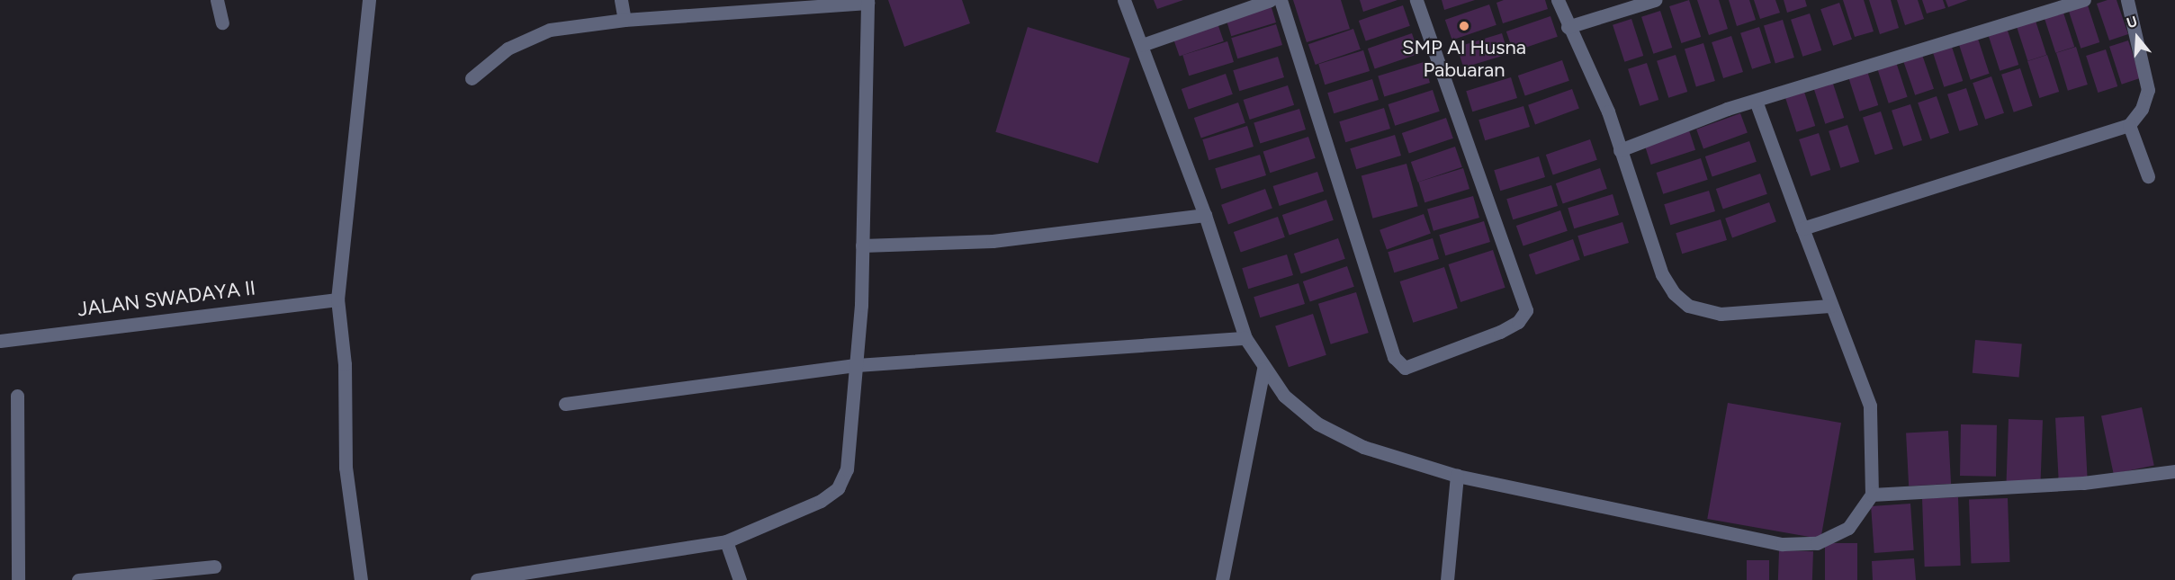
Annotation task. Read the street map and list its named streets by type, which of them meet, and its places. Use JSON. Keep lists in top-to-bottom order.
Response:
{
  "streets": {
    "street": ["JALAN SWADAYA II"]
  },
  "places": ["SMP Al Husna Pabuaran"],
  "north": "top"
}
